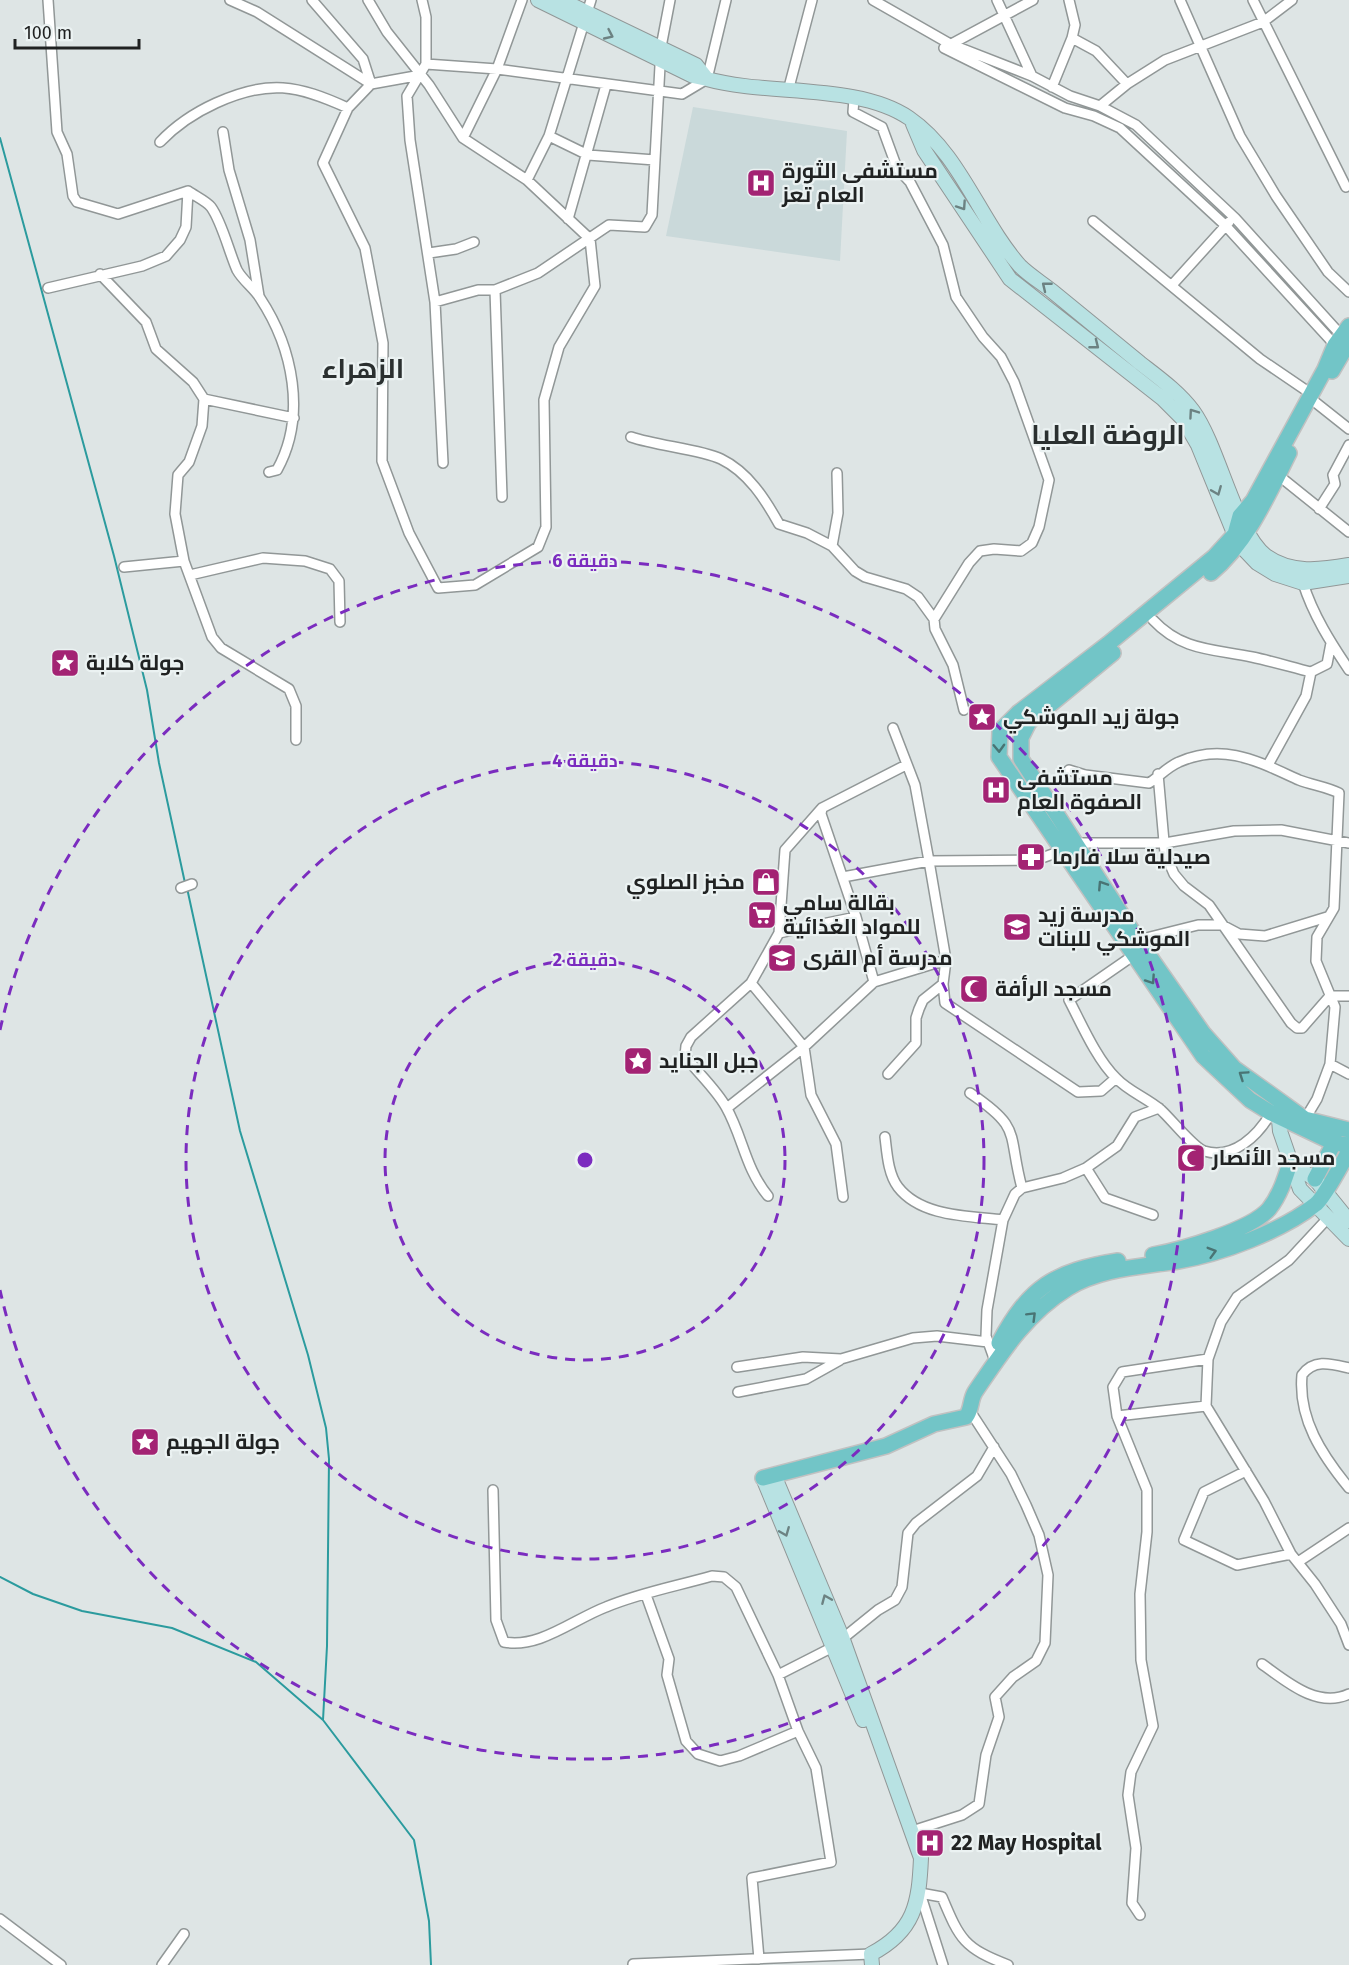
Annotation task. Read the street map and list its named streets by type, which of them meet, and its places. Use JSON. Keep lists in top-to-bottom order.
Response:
{
  "districts": ["الزهراء", "الروضة العليا"],
  "places": {
    "hospital": ["مستشفى الثورة العام تعز", "مستشفى الصفوة العام", "22 May Hospital"],
    "place": [
      "جولة كلابة",
      "جولة زيد الموشكي",
      "جبل الجنايد",
      "جولة الجهيم"
    ],
    "pharmacy": ["صيدلية سلا فارما"],
    "shop": ["مخبز الصلوي"],
    "supermarket": ["بقالة سامي للمواد الغذائية"],
    "school or university": ["مدرسة زيد الموشكي للبنات", "مدرسة أم القرى"],
    "mosque": ["مسجد الرأفة", "مسجد الأنصار"]
  },
  "scale_bar": "100 m",
  "rings": ["6 دقيقة", "4 دقيقة", "2 دقيقة"]
}
